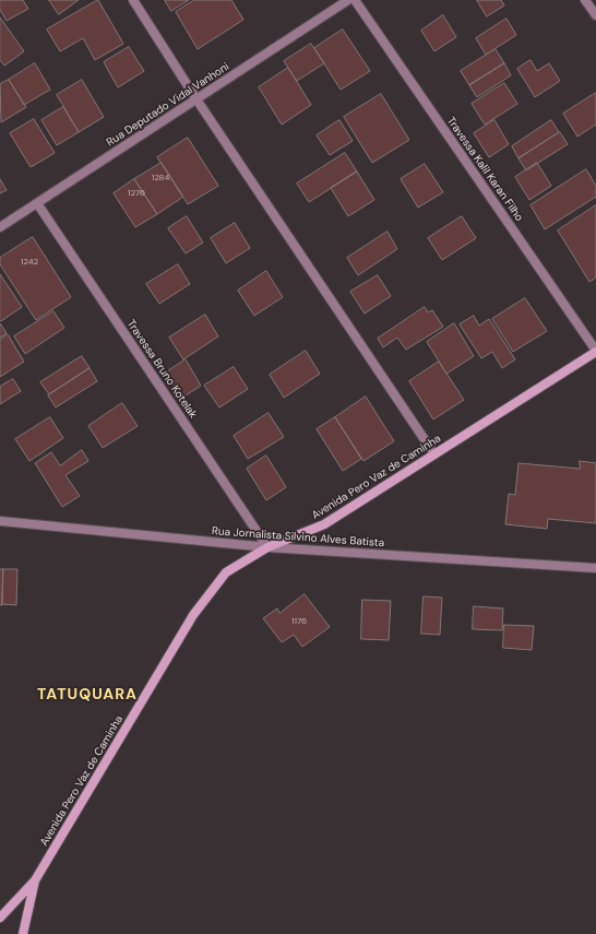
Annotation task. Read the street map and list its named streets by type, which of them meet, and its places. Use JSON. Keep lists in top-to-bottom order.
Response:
{
  "streets": {
    "street": [
      "Rua Deputado Vidal Vanhoni",
      "Travessa Kalil Karan Filho",
      "Travessa Bruno Kotelak",
      "Avenida Pero Vaz de Caminha",
      "Rua Jornalista Silvino Alves Batista"
    ]
  },
  "crossings": [
    ["Rua Deputado Vidal Vanhoni", "Travessa Bruno Kotelak"],
    ["Travessa Kalil Karan Filho", "Avenida Pero Vaz de Caminha"],
    ["Travessa Bruno Kotelak", "Avenida Pero Vaz de Caminha"],
    ["Travessa Bruno Kotelak", "Rua Jornalista Silvino Alves Batista"],
    ["Avenida Pero Vaz de Caminha", "Rua Jornalista Silvino Alves Batista"]
  ],
  "districts": ["TATUQUARA"],
  "house_numbers": [
    "1284",
    "1276",
    "1242",
    "1176"
  ]
}
